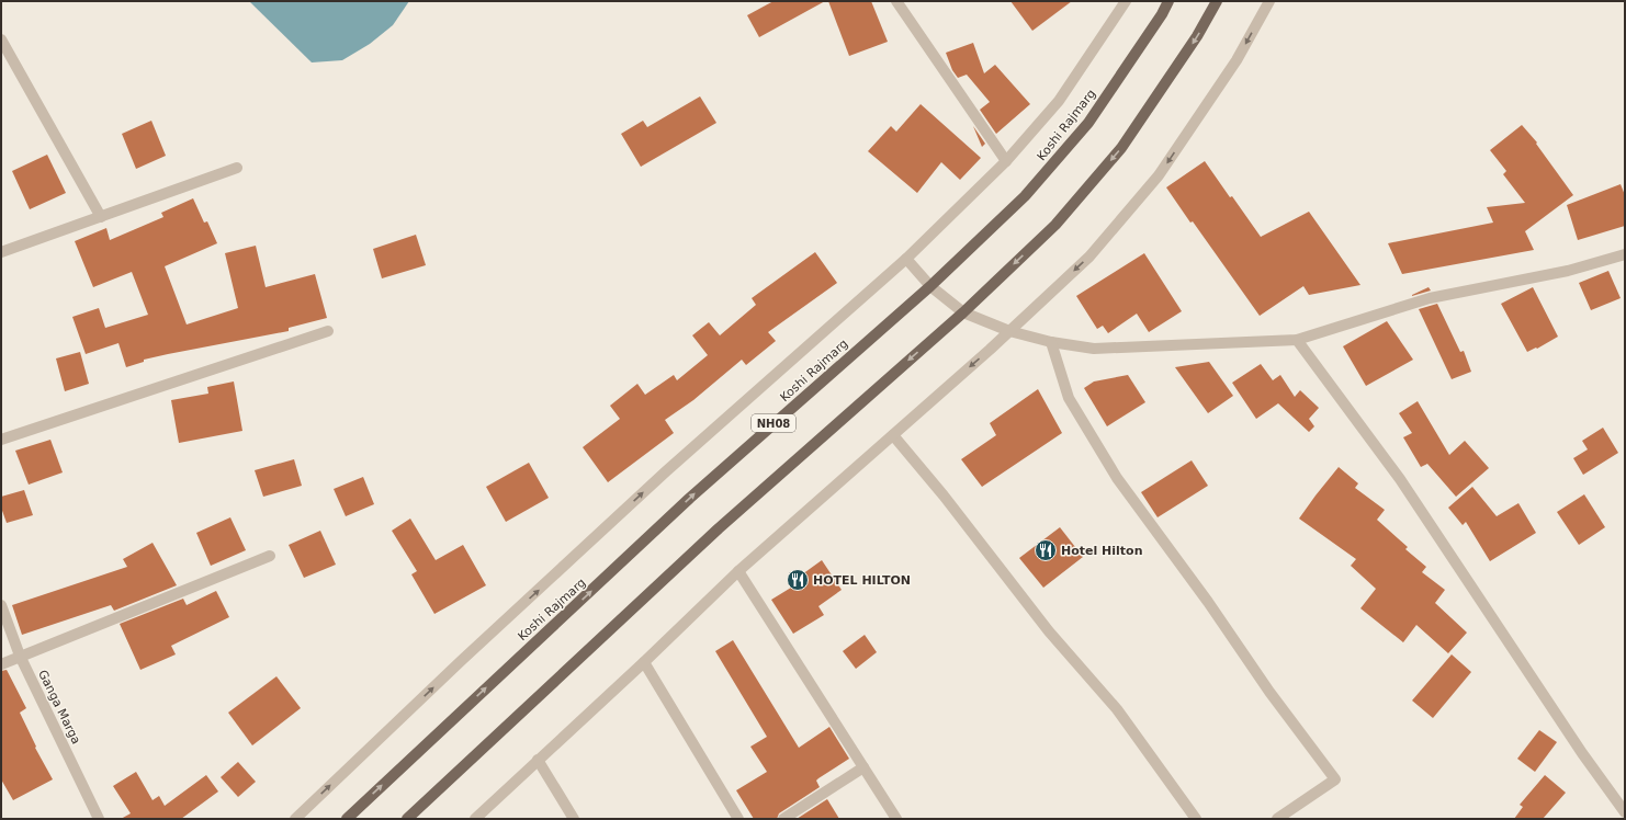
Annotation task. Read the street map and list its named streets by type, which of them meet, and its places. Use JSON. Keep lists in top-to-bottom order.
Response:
{
  "streets": {
    "main road": ["Koshi Rajmarg", "NH08"],
    "street": ["Ganga Marga"]
  },
  "places": {
    "restaurant": ["Hotel Hilton", "HOTEL HILTON"]
  }
}
